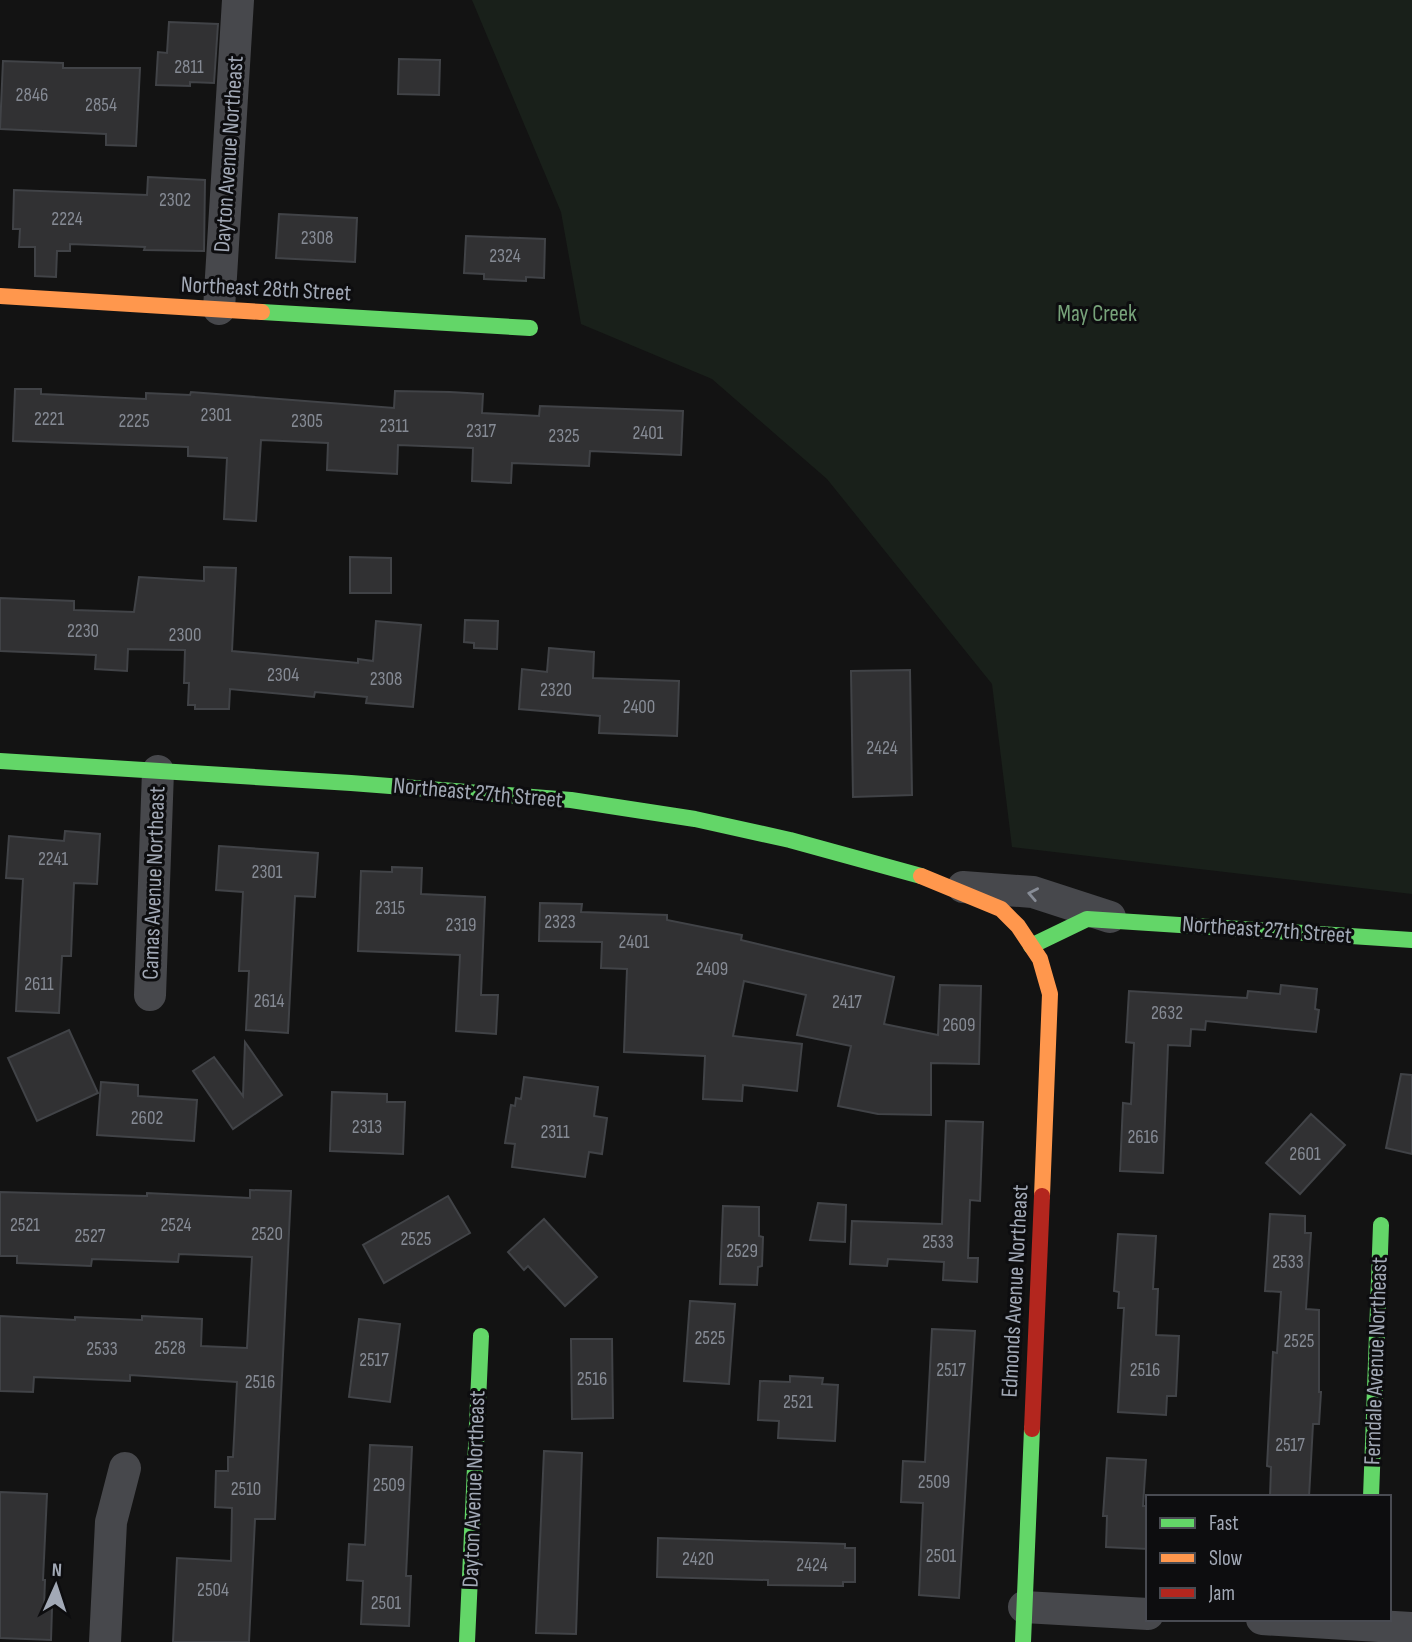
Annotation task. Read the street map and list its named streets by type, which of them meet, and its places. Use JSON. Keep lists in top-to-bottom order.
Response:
{
  "streets": {
    "street": [
      "Dayton Avenue Northeast",
      "Northeast 28th Street",
      "Northeast 27th Street",
      "Camas Avenue Northeast",
      "Edmonds Avenue Northeast",
      "Ferndale Avenue Northeast"
    ]
  },
  "crossings": [
    ["Dayton Avenue Northeast", "Northeast 28th Street"],
    ["Northeast 27th Street", "Camas Avenue Northeast"],
    ["Northeast 27th Street", "Edmonds Avenue Northeast"]
  ],
  "parks": ["May Creek"],
  "house_numbers": [
    "2811",
    "2846",
    "2854",
    "2302",
    "2224",
    "2308",
    "2324",
    "2301",
    "2221",
    "2225",
    "2305",
    "2311",
    "2317",
    "2401",
    "2325",
    "2230",
    "2300",
    "2304",
    "2308",
    "2320",
    "2400",
    "2424",
    "2241",
    "2301",
    "2315",
    "2323",
    "2319",
    "2401",
    "2409",
    "2611",
    "2614",
    "2417",
    "2632",
    "2609",
    "2602",
    "2313",
    "2311",
    "2616",
    "2601",
    "2521",
    "2524",
    "2520",
    "2527",
    "2525",
    "2533",
    "2529",
    "2533",
    "2525",
    "2525",
    "2528",
    "2533",
    "2517",
    "2517",
    "2516",
    "2516",
    "2516",
    "2521",
    "2517",
    "2509",
    "2509",
    "2510",
    "2501",
    "2420",
    "2424",
    "2504",
    "2501"
  ],
  "legend": ["Fast", "Slow", "Jam"],
  "north": "top"
}
